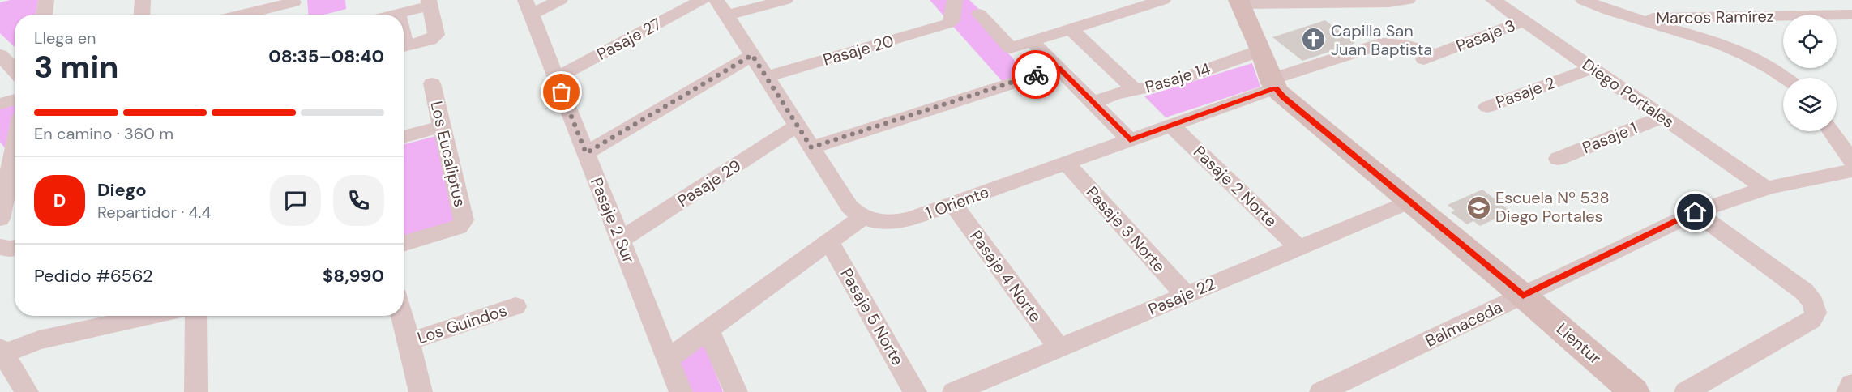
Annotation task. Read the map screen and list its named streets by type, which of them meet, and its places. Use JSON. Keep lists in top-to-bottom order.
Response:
{
  "streets": {
    "main road": ["Lientur"],
    "street": [
      "Marcos Ramírez",
      "Pasaje 3",
      "Pasaje 27",
      "Pasaje 20",
      "Pasaje 14",
      "Pasaje 2",
      "Diego Portales",
      "Pasaje 1",
      "Los Eucaliptus",
      "Pasaje 29",
      "Pasaje 2 Norte",
      "1 Oriente",
      "Pasaje 2 Sur",
      "Pasaje 3 Norte",
      "Pasaje 4 Norte",
      "Pasaje 22",
      "Pasaje 5 Norte",
      "Los Guindos",
      "Balmaceda"
    ]
  },
  "crossings": [
    ["Pasaje 3", "Diego Portales"],
    ["Pasaje 3", "1 Oriente"],
    ["Pasaje 27", "Pasaje 2 Sur"],
    ["Pasaje 2", "Diego Portales"],
    ["Diego Portales", "Pasaje 1"],
    ["Diego Portales", "Balmaceda"],
    ["Pasaje 29", "Pasaje 2 Sur"],
    ["Pasaje 2 Norte", "1 Oriente"],
    ["Pasaje 2 Norte", "Pasaje 22"],
    ["1 Oriente", "Pasaje 3 Norte"],
    ["1 Oriente", "Pasaje 4 Norte"],
    ["1 Oriente", "Lientur"],
    ["Pasaje 3 Norte", "Pasaje 22"],
    ["Pasaje 4 Norte", "Pasaje 22"],
    ["Pasaje 22", "Lientur"],
    ["Balmaceda", "Lientur"]
  ],
  "places": {
    "church": ["Capilla San Juan Baptista"],
    "school or university": ["Escuela Nº 538 Diego Portales"]
  },
  "page": {
    "heading": ["3 min", "Llega en", "08:35–08:40"],
    "panel": [
      "Diego",
      "Repartidor · 4.4",
      "Pedido #6562",
      "$8,990"
    ],
    "bar": "En camino · 360 m",
    "round": "D"
  }
}
